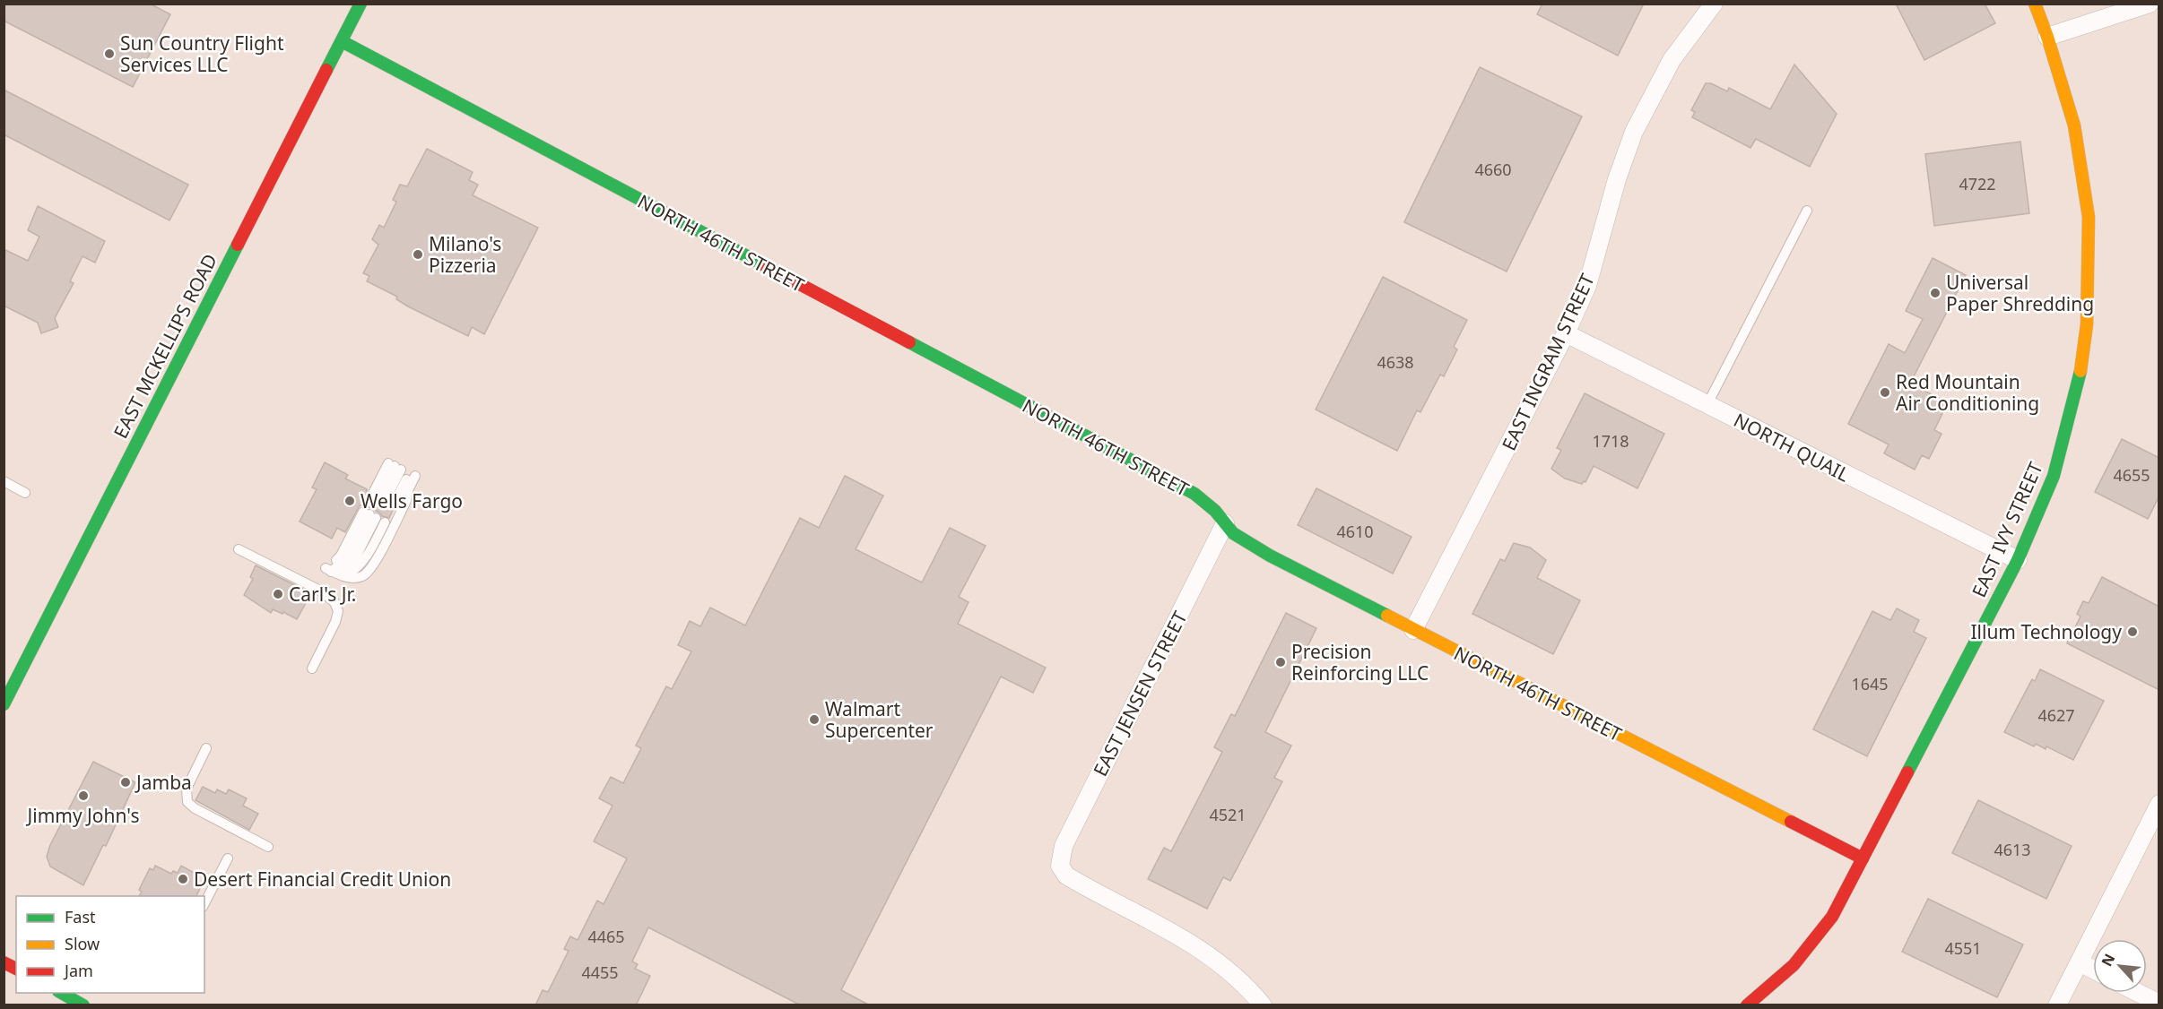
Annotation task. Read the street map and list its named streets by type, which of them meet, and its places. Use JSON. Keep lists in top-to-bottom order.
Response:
{
  "streets": {
    "street": [
      "NORTH 46TH STREET",
      "EAST MCKELLIPS ROAD",
      "EAST INGRAM STREET",
      "NORTH QUAIL",
      "EAST IVY STREET",
      "EAST JENSEN STREET"
    ]
  },
  "crossings": [
    ["NORTH 46TH STREET", "EAST MCKELLIPS ROAD"],
    ["NORTH 46TH STREET", "EAST INGRAM STREET"],
    ["NORTH 46TH STREET", "EAST IVY STREET"],
    ["NORTH 46TH STREET", "EAST JENSEN STREET"],
    ["EAST INGRAM STREET", "NORTH QUAIL"],
    ["NORTH QUAIL", "EAST IVY STREET"]
  ],
  "places": [
    "Sun Country Flight Services LLC",
    "Milano's Pizzeria",
    "Universal Paper Shredding",
    "Red Mountain Air Conditioning",
    "Wells Fargo",
    "Carl's Jr.",
    "Illum Technology",
    "Precision Reinforcing LLC",
    "Walmart Supercenter",
    "Jamba",
    "Jimmy John's",
    "Desert Financial Credit Union"
  ],
  "house_numbers": [
    "4660",
    "4722",
    "4638",
    "1718",
    "4655",
    "4610",
    "1645",
    "4627",
    "4521",
    "4613",
    "4465",
    "4551",
    "4455"
  ],
  "legend": ["Fast", "Slow", "Jam"],
  "north": "top left"
}
